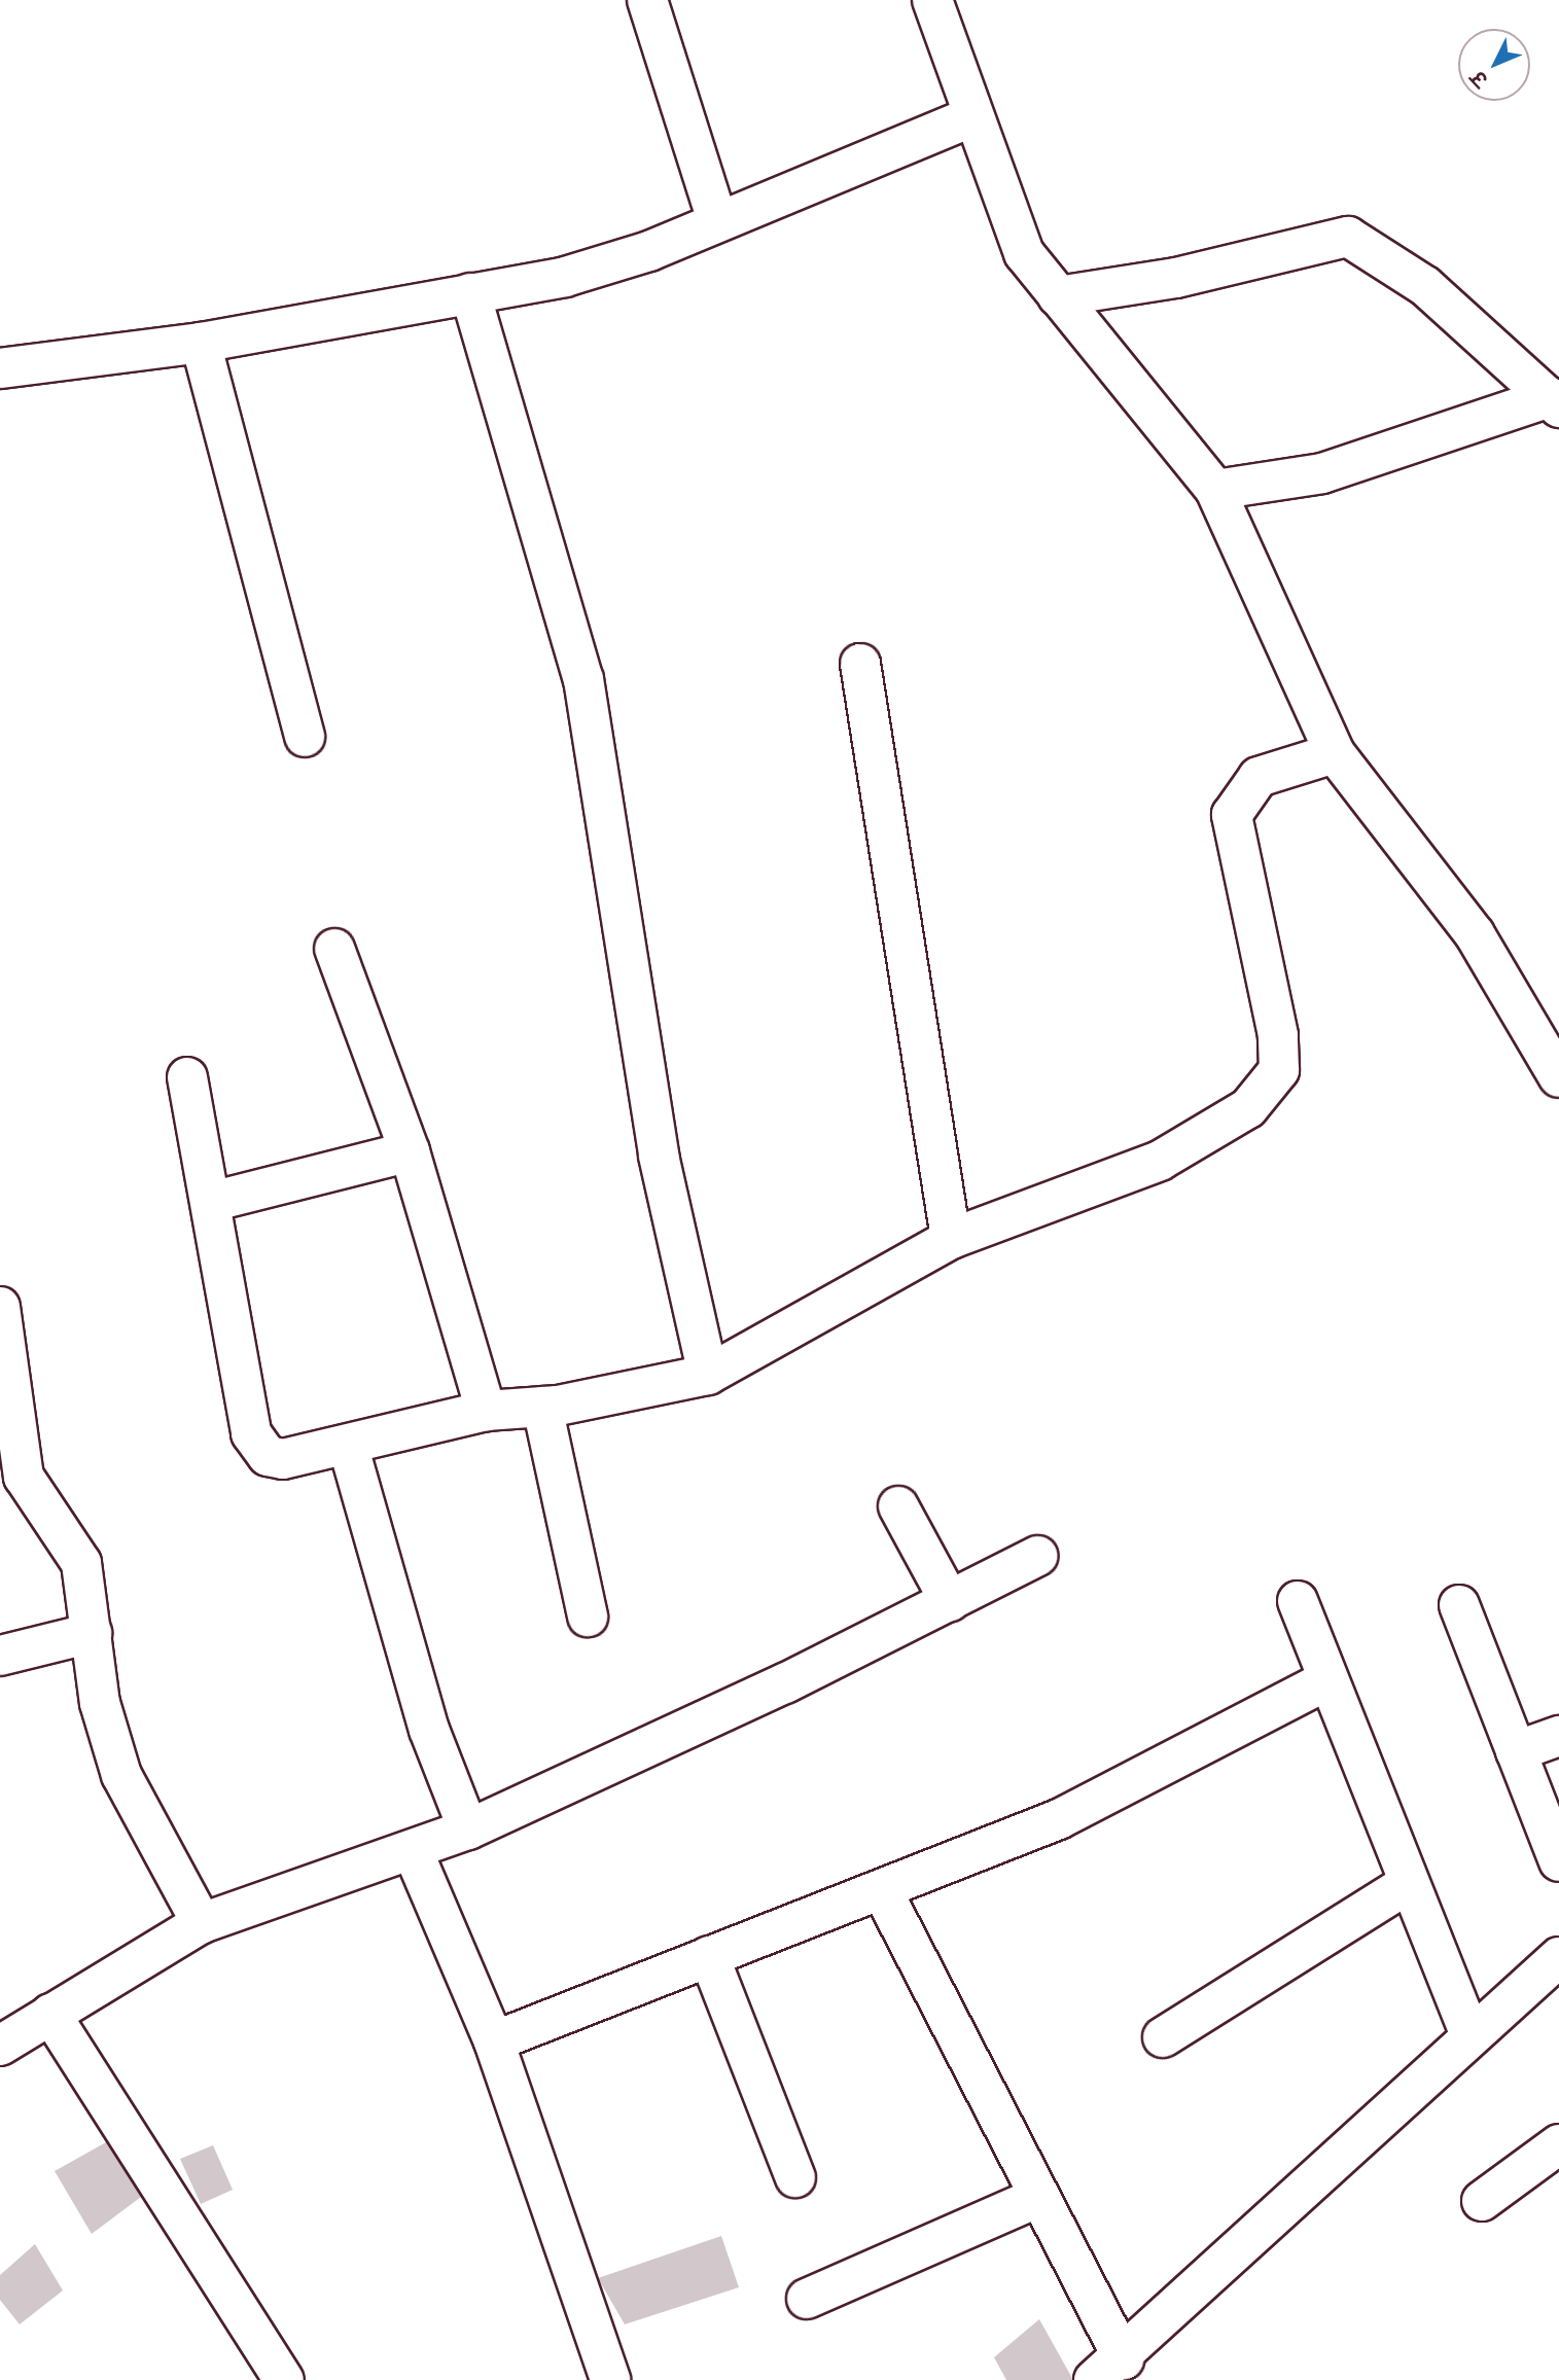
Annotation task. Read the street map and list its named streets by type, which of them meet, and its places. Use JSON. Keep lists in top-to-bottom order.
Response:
{
  "north": "bottom left"
}
